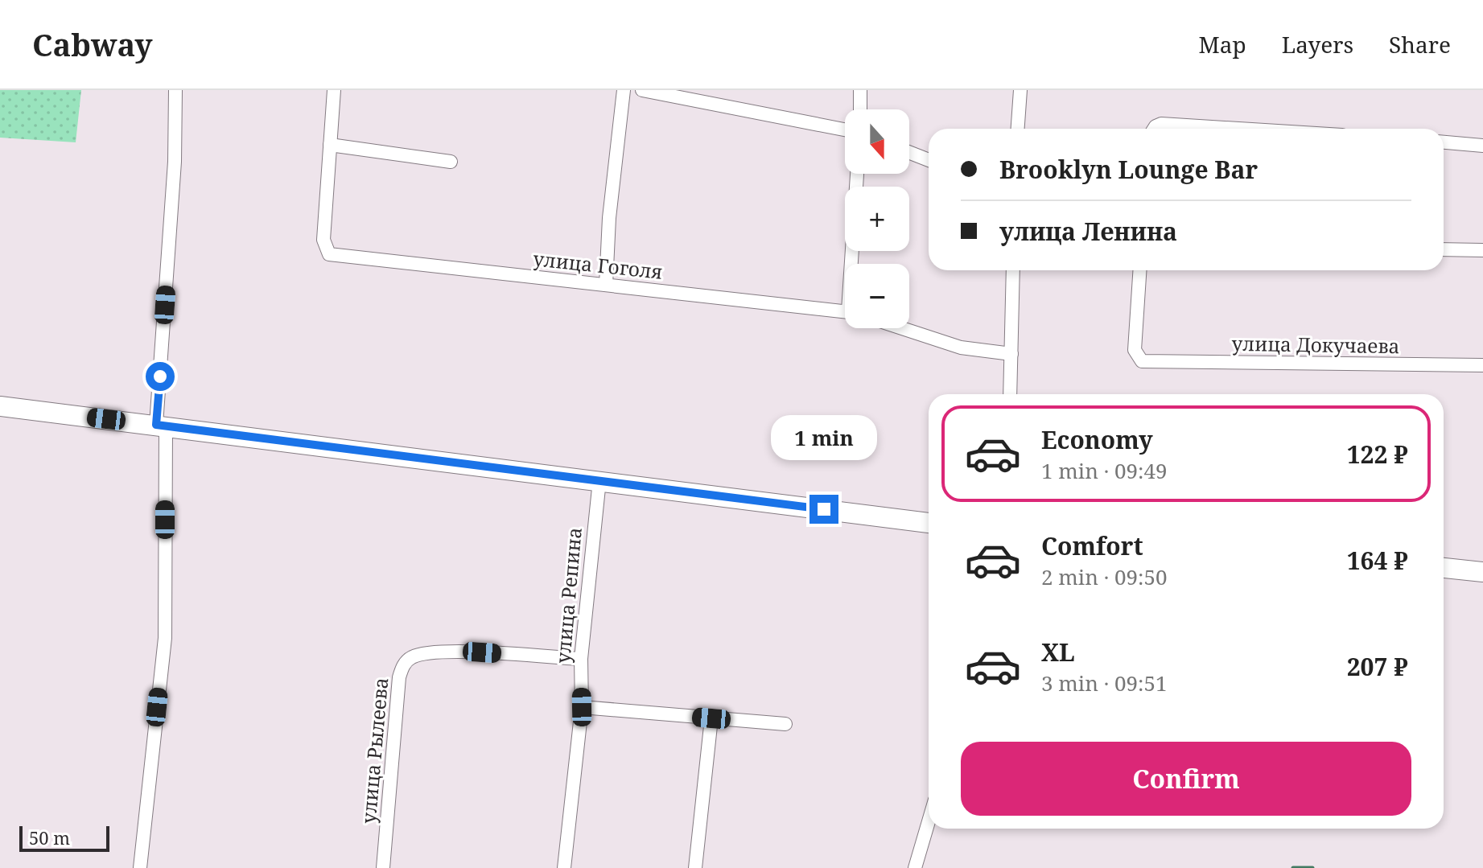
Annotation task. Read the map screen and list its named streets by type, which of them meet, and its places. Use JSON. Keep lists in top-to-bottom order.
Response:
{
  "streets": {
    "street": [
      "улица Гоголя",
      "улица Докучаева",
      "улица Репина",
      "улица Рылеева"
    ]
  },
  "crossings": [
    ["улица Репина", "улица Рылеева"]
  ],
  "scale_bar": "50 m",
  "north": "bottom",
  "page": {
    "header": "Cabway",
    "nav": ["Map", "Layers", "Share"],
    "map_buttons": ["+", "−"],
    "banner": ["Brooklyn Lounge Bar", "улица Ленина"],
    "list": [
      {
        "name": "Economy",
        "note": "1 min · 09:49",
        "value": "122 ₽"
      },
      {
        "name": "Comfort",
        "note": "2 min · 09:50",
        "value": "164 ₽"
      },
      {
        "name": "XL",
        "note": "3 min · 09:51",
        "value": "207 ₽"
      }
    ],
    "bubble": "1 min",
    "buttons": "Confirm",
    "scale": "50 m"
  }
}
